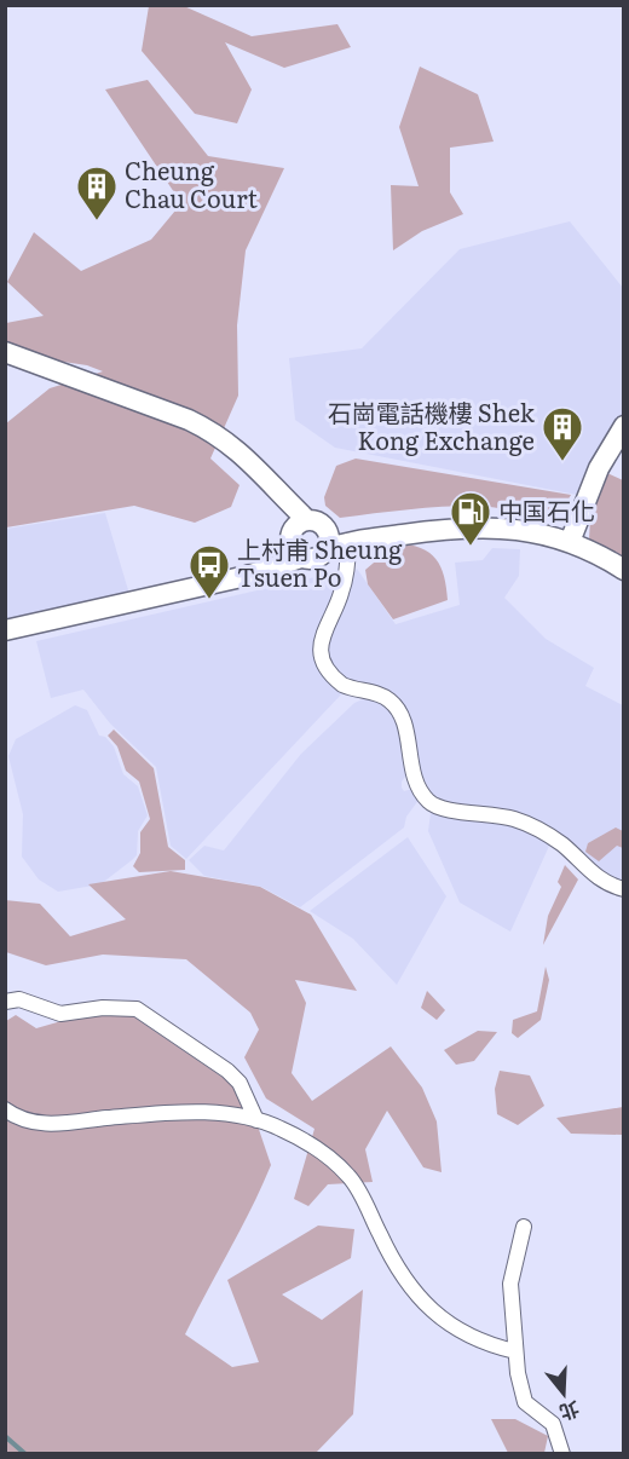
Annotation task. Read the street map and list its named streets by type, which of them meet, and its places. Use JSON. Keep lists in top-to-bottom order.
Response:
{
  "places": {
    "building": ["Cheung Chau Court", "石崗電話機樓 Shek Kong Exchange"],
    "fuel station": ["中国石化"],
    "bus stop": ["上村甫 Sheung Tsuen Po"]
  },
  "north": "bottom"
}
